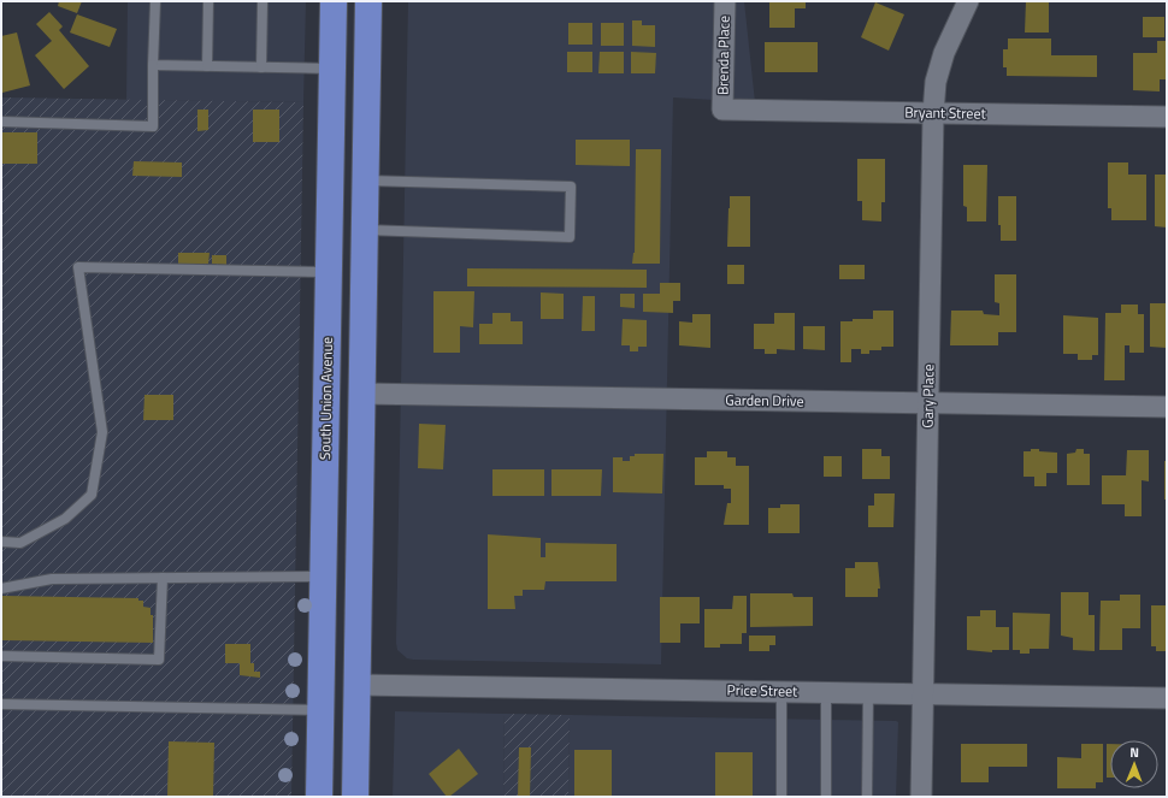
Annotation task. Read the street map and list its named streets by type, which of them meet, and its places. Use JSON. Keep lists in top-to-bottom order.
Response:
{
  "streets": {
    "main road": ["South Union Avenue"],
    "street": [
      "Brenda Place",
      "Bryant Street",
      "Gary Place",
      "Garden Drive",
      "Price Street"
    ]
  },
  "crossings": [
    ["Brenda Place", "Bryant Street"],
    ["Bryant Street", "Gary Place"],
    ["Gary Place", "Garden Drive"],
    ["Gary Place", "Price Street"]
  ],
  "north": "top"
}
